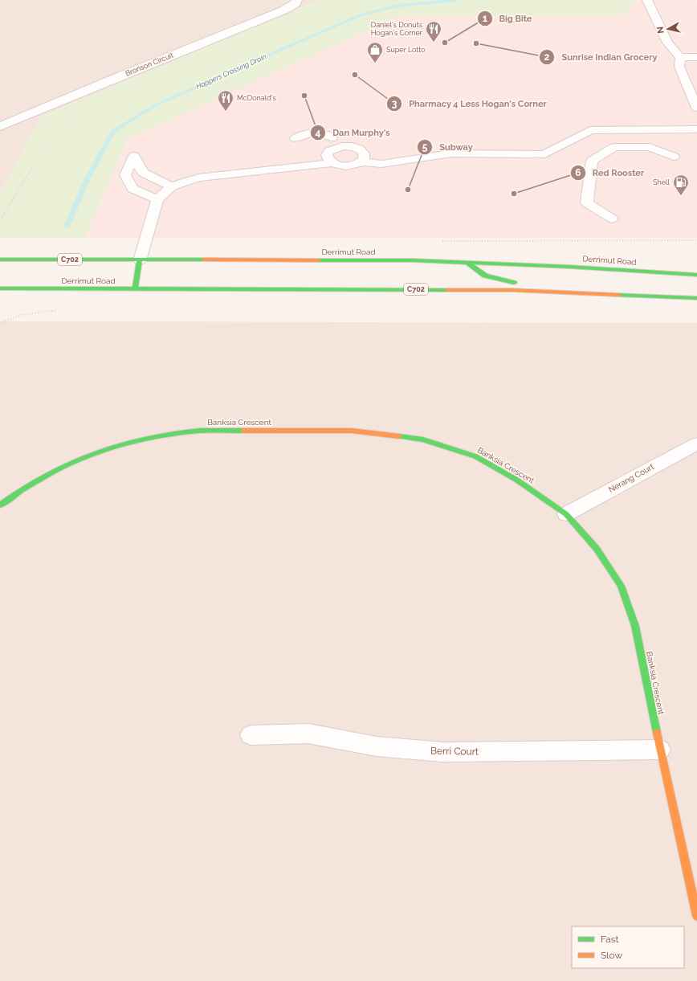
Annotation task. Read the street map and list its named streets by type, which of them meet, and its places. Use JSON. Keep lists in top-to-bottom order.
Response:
{
  "streets": {
    "main road": ["Derrimut Road", "C702", "Banksia Crescent"],
    "street": ["Bronson Circuit", "Nerang Court", "Berri Court"]
  },
  "crossings": [
    ["Banksia Crescent", "Nerang Court"],
    ["Banksia Crescent", "Berri Court"]
  ],
  "water": ["Hoppers Crossing Drain"],
  "places": {
    "restaurant": ["Daniel's Donuts Hogan's Corner", "McDonald's"],
    "other": [
      "Big Bite",
      "Sunrise Indian Grocery",
      "Pharmacy 4 Less Hogan's Corner",
      "Dan Murphy's",
      "Subway",
      "Red Rooster"
    ],
    "shop": ["Super Lotto"],
    "fuel station": ["Shell"]
  },
  "legend": ["Fast", "Slow"],
  "north": "left"
}
